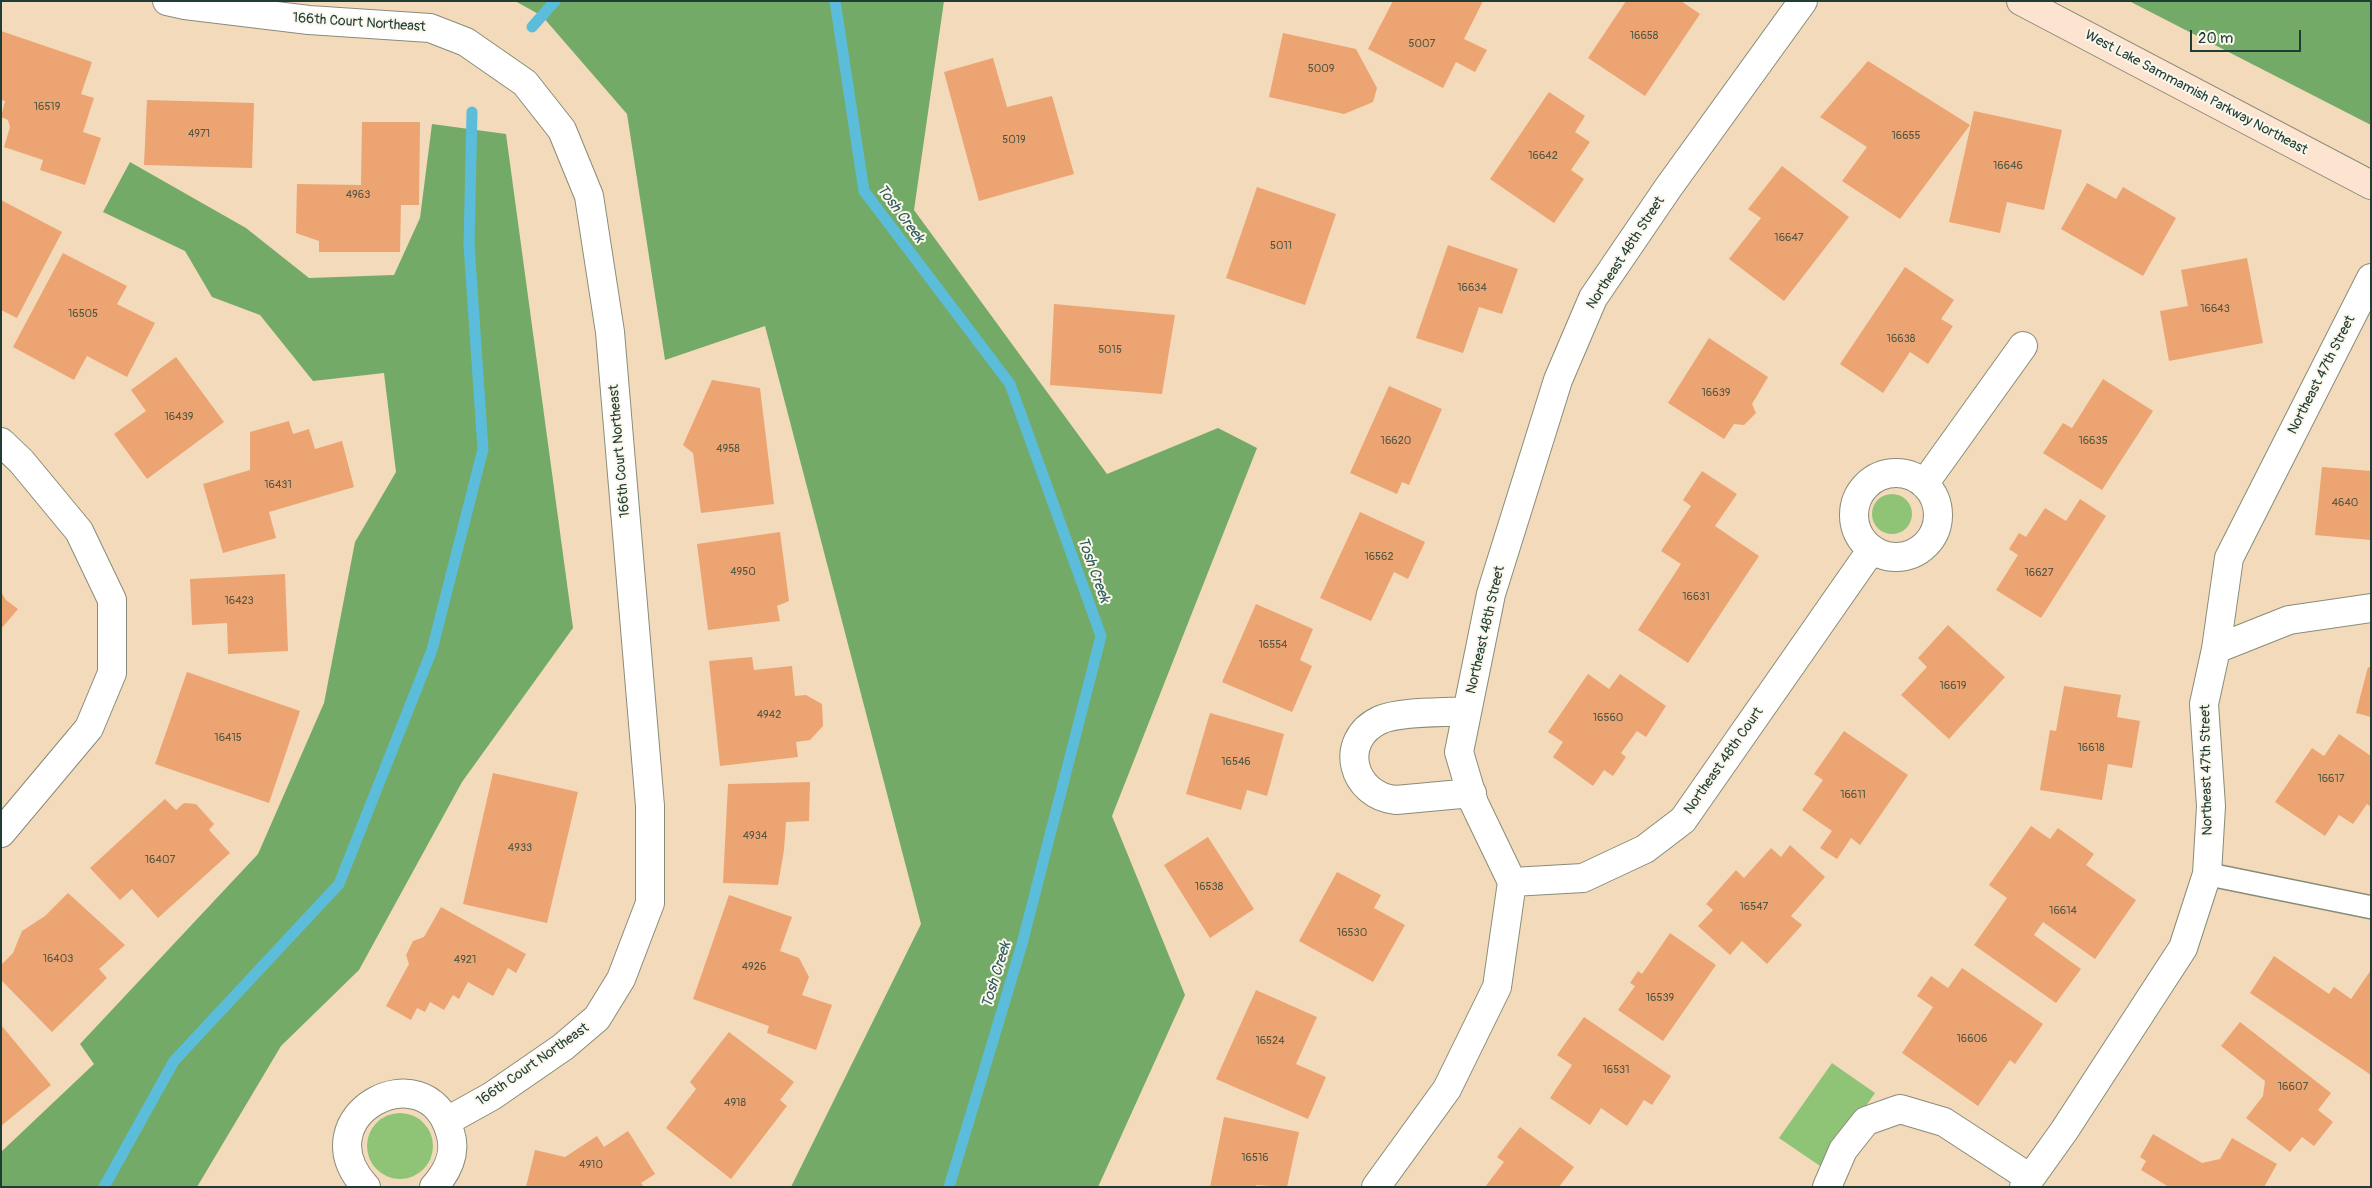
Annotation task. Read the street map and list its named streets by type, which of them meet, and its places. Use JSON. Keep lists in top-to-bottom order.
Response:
{
  "streets": {
    "main road": ["West Lake Sammamish Parkway Northeast"],
    "street": [
      "166th Court Northeast",
      "Northeast 48th Street",
      "Northeast 47th Street",
      "Northeast 48th Court"
    ]
  },
  "crossings": [
    ["Northeast 48th Street", "Northeast 48th Court"]
  ],
  "water": ["Tosh Creek"],
  "house_numbers": [
    "16658",
    "5007",
    "5009",
    "16519",
    "4971",
    "16655",
    "5019",
    "16642",
    "16646",
    "4963",
    "16647",
    "5011",
    "16634",
    "16643",
    "16505",
    "16638",
    "5015",
    "16639",
    "16439",
    "16620",
    "16635",
    "4958",
    "16431",
    "4640",
    "16562",
    "4950",
    "16627",
    "16631",
    "16423",
    "16554",
    "16619",
    "4942",
    "16560",
    "16415",
    "16618",
    "16546",
    "16617",
    "16611",
    "4934",
    "4933",
    "16407",
    "16538",
    "16547",
    "16614",
    "16530",
    "16403",
    "4921",
    "4926",
    "16539",
    "16606",
    "16524",
    "16531",
    "16607",
    "4918",
    "16516",
    "4910"
  ],
  "scale_bar": "20 m"
}
